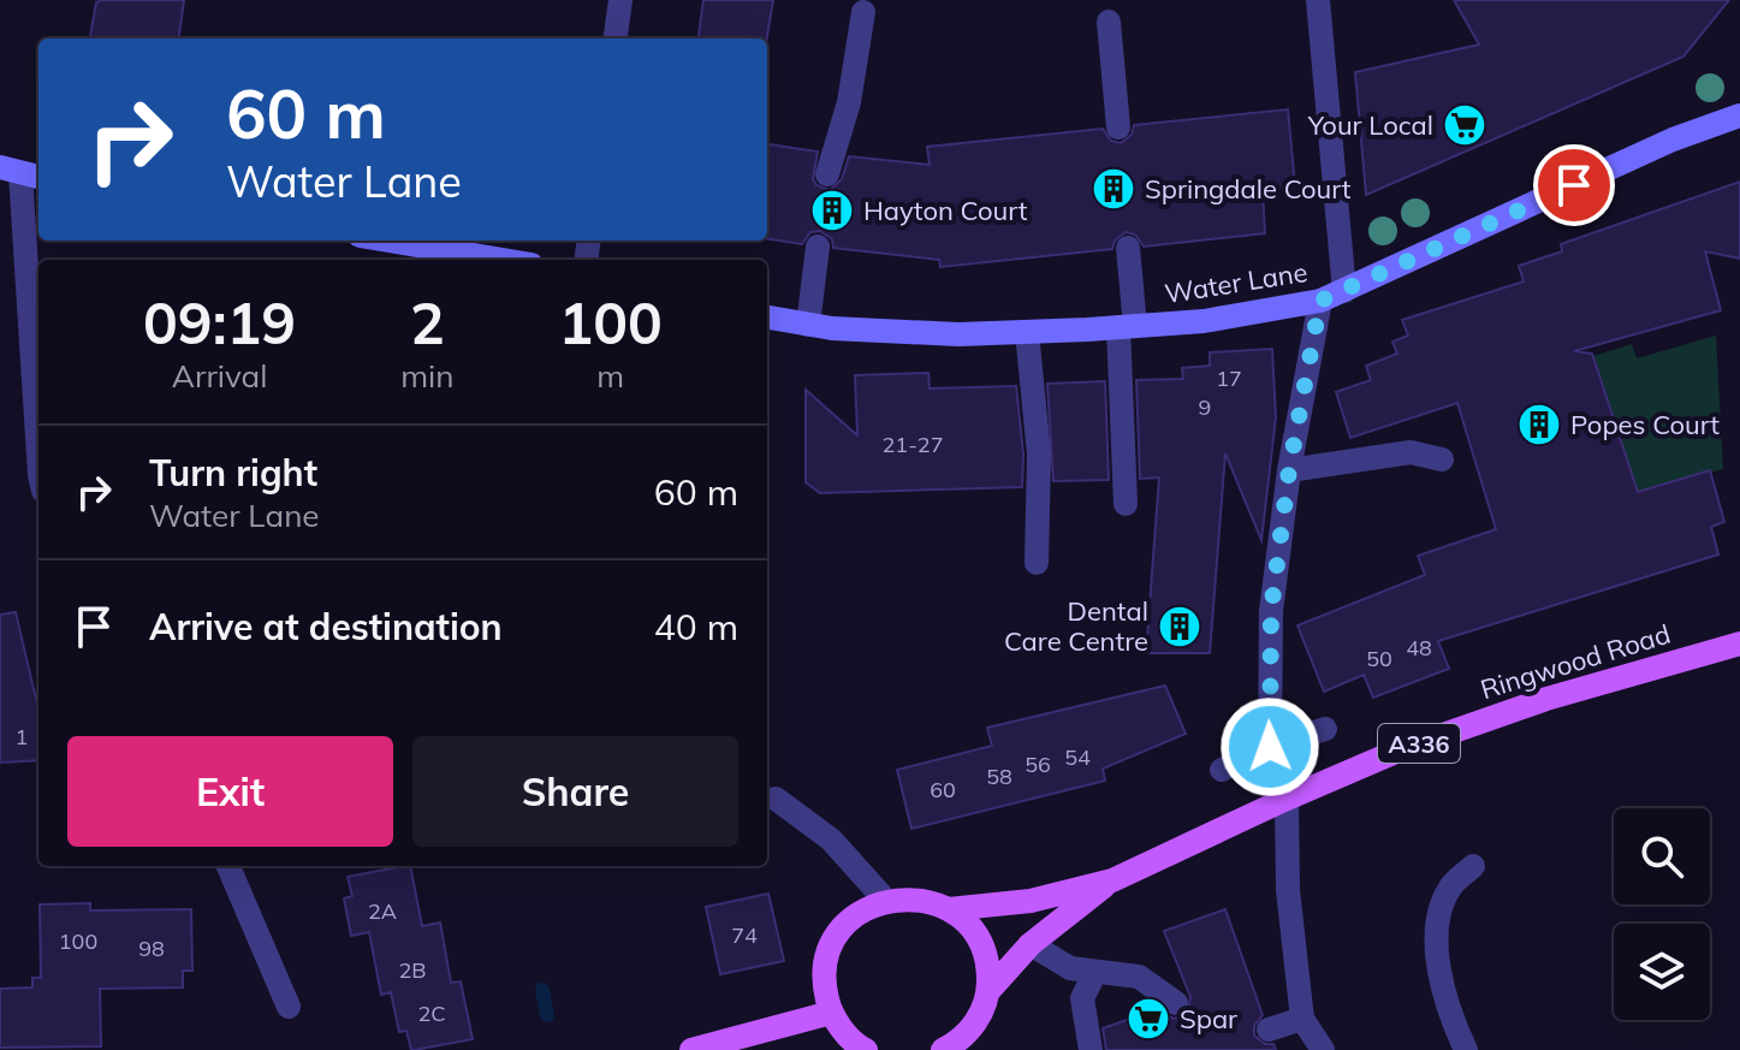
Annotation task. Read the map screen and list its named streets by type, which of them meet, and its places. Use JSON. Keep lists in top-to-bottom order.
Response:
{
  "streets": {
    "main road": ["Ringwood Road", "A336"],
    "street": ["Water Lane"]
  },
  "places": {
    "supermarket": ["Your Local", "Spar"],
    "building": [
      "Springdale Court",
      "Hayton Court",
      "Popes Court",
      "Dental Care Centre"
    ]
  },
  "house_numbers": [
    "17",
    "9",
    "21-27",
    "48",
    "50",
    "1",
    "54",
    "56",
    "58",
    "60",
    "2A",
    "74",
    "100",
    "98",
    "2B",
    "2C"
  ],
  "page": {
    "turn": ["60 m", "Water Lane"],
    "eta": [
      "09:19",
      "Arrival",
      "2",
      "min",
      "100",
      "m"
    ],
    "list": [
      {
        "name": "Turn right",
        "note": "Water Lane",
        "value": "60 m"
      },
      {
        "name": "Arrive at destination",
        "value": "40 m"
      }
    ],
    "buttons": ["Exit", "Share"]
  }
}
